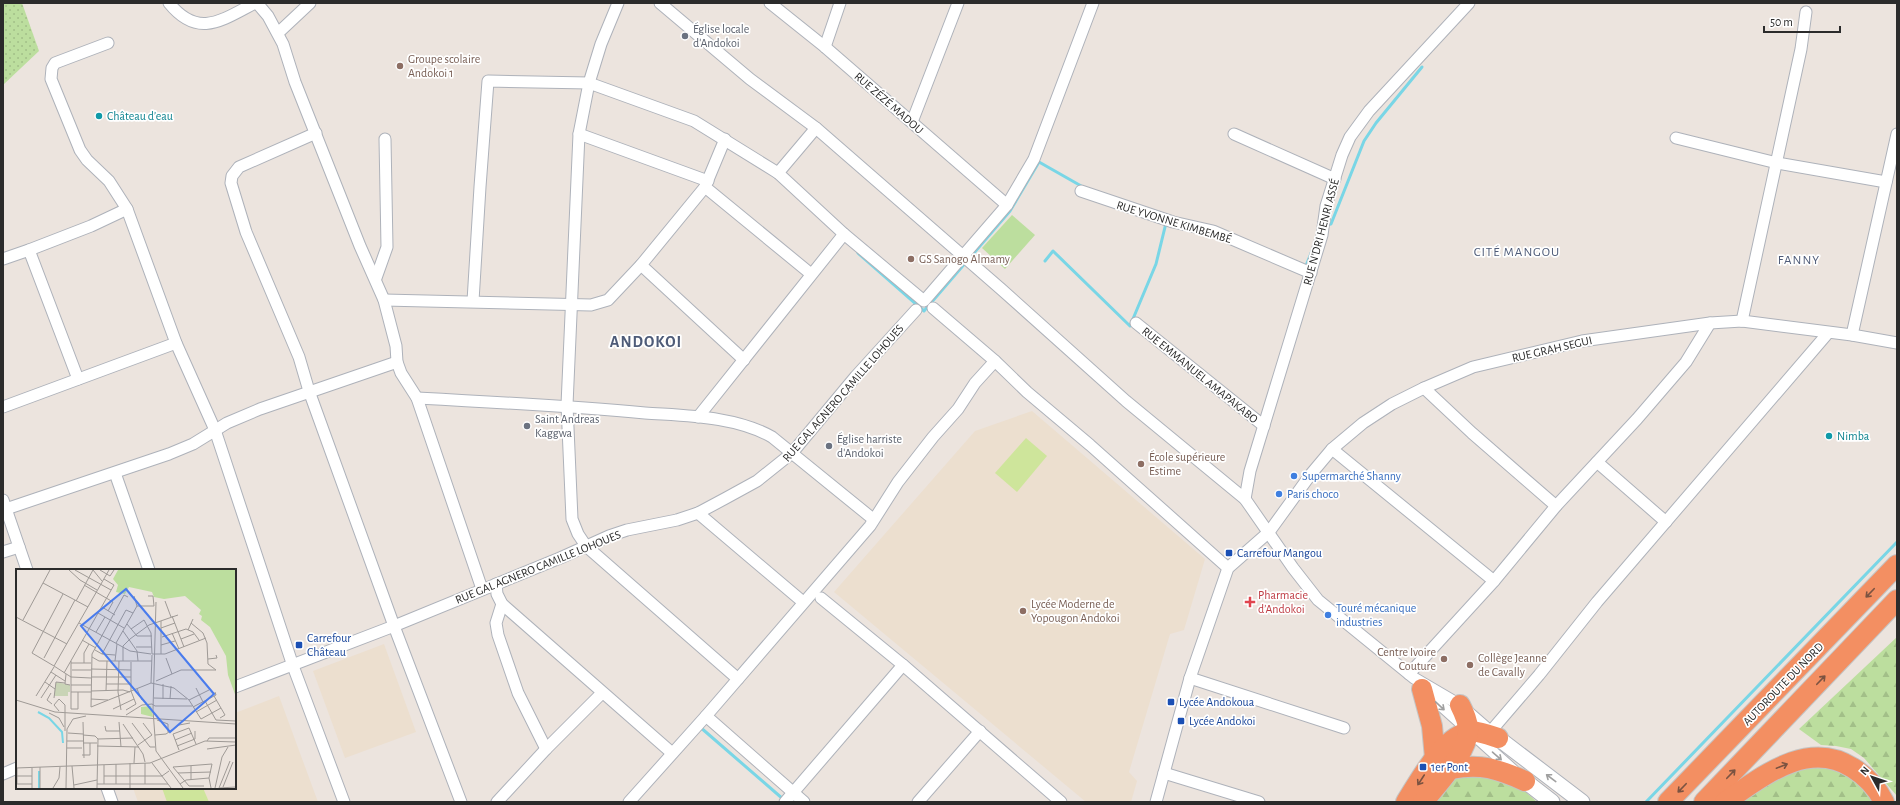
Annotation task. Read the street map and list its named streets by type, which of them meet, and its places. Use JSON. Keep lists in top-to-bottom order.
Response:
{
  "streets": {
    "highway": ["AUTOROUTE DU NORD"],
    "street": [
      "RUE ZÉZÉ MADOU",
      "RUE YVONNE KIMBEMBÉ",
      "RUE N’DRI HENRI ASSÉ",
      "RUE GRAH SEGUI",
      "RUE EMMANUEL AMAPAKABO",
      "RUE GAL AGNERO CAMILLE LOHOUES"
    ]
  },
  "crossings": [
    ["RUE YVONNE KIMBEMBÉ", "RUE N’DRI HENRI ASSÉ"],
    ["RUE N’DRI HENRI ASSÉ", "RUE EMMANUEL AMAPAKABO"]
  ],
  "districts": ["CITÉ MANGOU", "FANNY", "ANDOKOI"],
  "places": {
    "other": [
      "Église locale d'Andokoi",
      "Groupe scolaire Andokoi 1",
      "Château d’eau",
      "GS Sanogo Almamy",
      "Saint Andreas Kaggwa",
      "Nimba",
      "Église harriste d'Andokoi",
      "École supérieure Estime",
      "Supermarché Shanny",
      "Paris choco",
      "Lycée Moderne de Yopougon Andokoi",
      "Touré mécanique industries",
      "Centre Ivoire Couture",
      "Collège Jeanne de Cavally"
    ],
    "transit": [
      "Carrefour Mangou",
      "Carrefour Château",
      "Lycée Andokoua",
      "Lycée Andokoi",
      "1er Pont"
    ],
    "health": ["Pharmacie d’Andokoi"]
  },
  "scale_bar": "50 m",
  "north": "top left"
}
